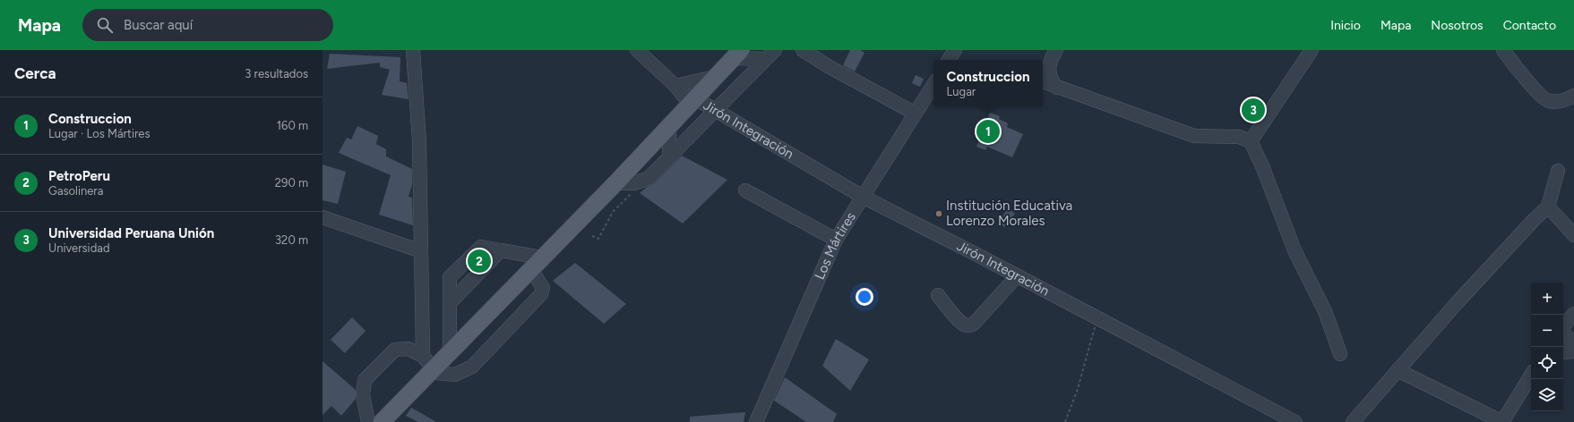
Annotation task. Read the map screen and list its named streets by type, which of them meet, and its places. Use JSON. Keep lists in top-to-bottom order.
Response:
{
  "streets": {
    "street": ["Jirón Integración", "Los Mártires"]
  },
  "crossings": [
    ["Jirón Integración", "Los Mártires"]
  ],
  "places": ["Institución Educativa Lorenzo Morales"],
  "page": {
    "header": "Mapa",
    "search": "Buscar aquí",
    "nav": [
      "Inicio",
      "Mapa",
      "Nosotros",
      "Contacto"
    ],
    "heading": ["Cerca", "3 resultados"],
    "popup": ["Construccion", "Lugar"],
    "list": [
      {
        "mark": "1",
        "name": "Construccion",
        "note": "Lugar · Los Mártires",
        "value": "160 m"
      },
      {
        "mark": "2",
        "name": "PetroPeru",
        "note": "Gasolinera",
        "value": "290 m"
      },
      {
        "mark": "3",
        "name": "Universidad Peruana Unión",
        "note": "Universidad",
        "value": "320 m"
      }
    ],
    "pins": ["3", "1", "2"],
    "map_buttons": ["+", "−"]
  }
}
